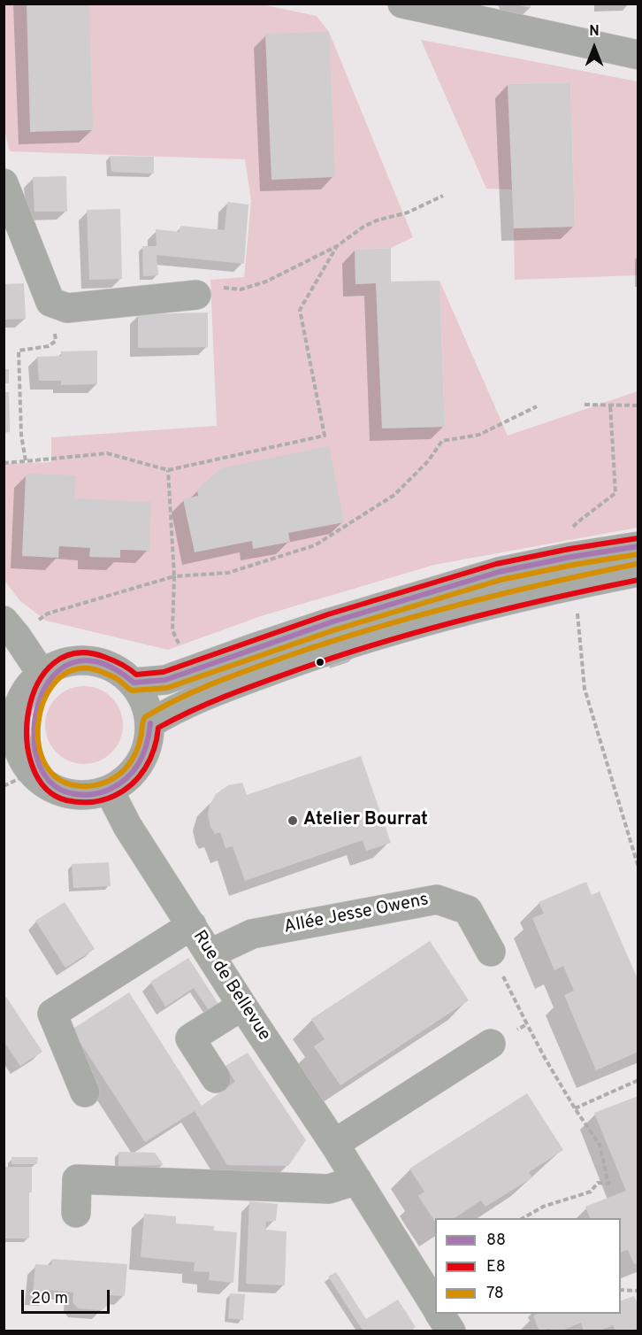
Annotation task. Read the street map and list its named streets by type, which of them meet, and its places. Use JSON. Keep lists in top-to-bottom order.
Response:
{
  "streets": {
    "street": ["Allée Jesse Owens", "Rue de Bellevue"]
  },
  "crossings": [
    ["Allée Jesse Owens", "Rue de Bellevue"]
  ],
  "places": ["Atelier Bourrat"],
  "lines": ["transit line E8", "transit line 88", "transit line 78"],
  "legend": ["88", "E8", "78"],
  "scale_bar": "20 m",
  "north": "top"
}
